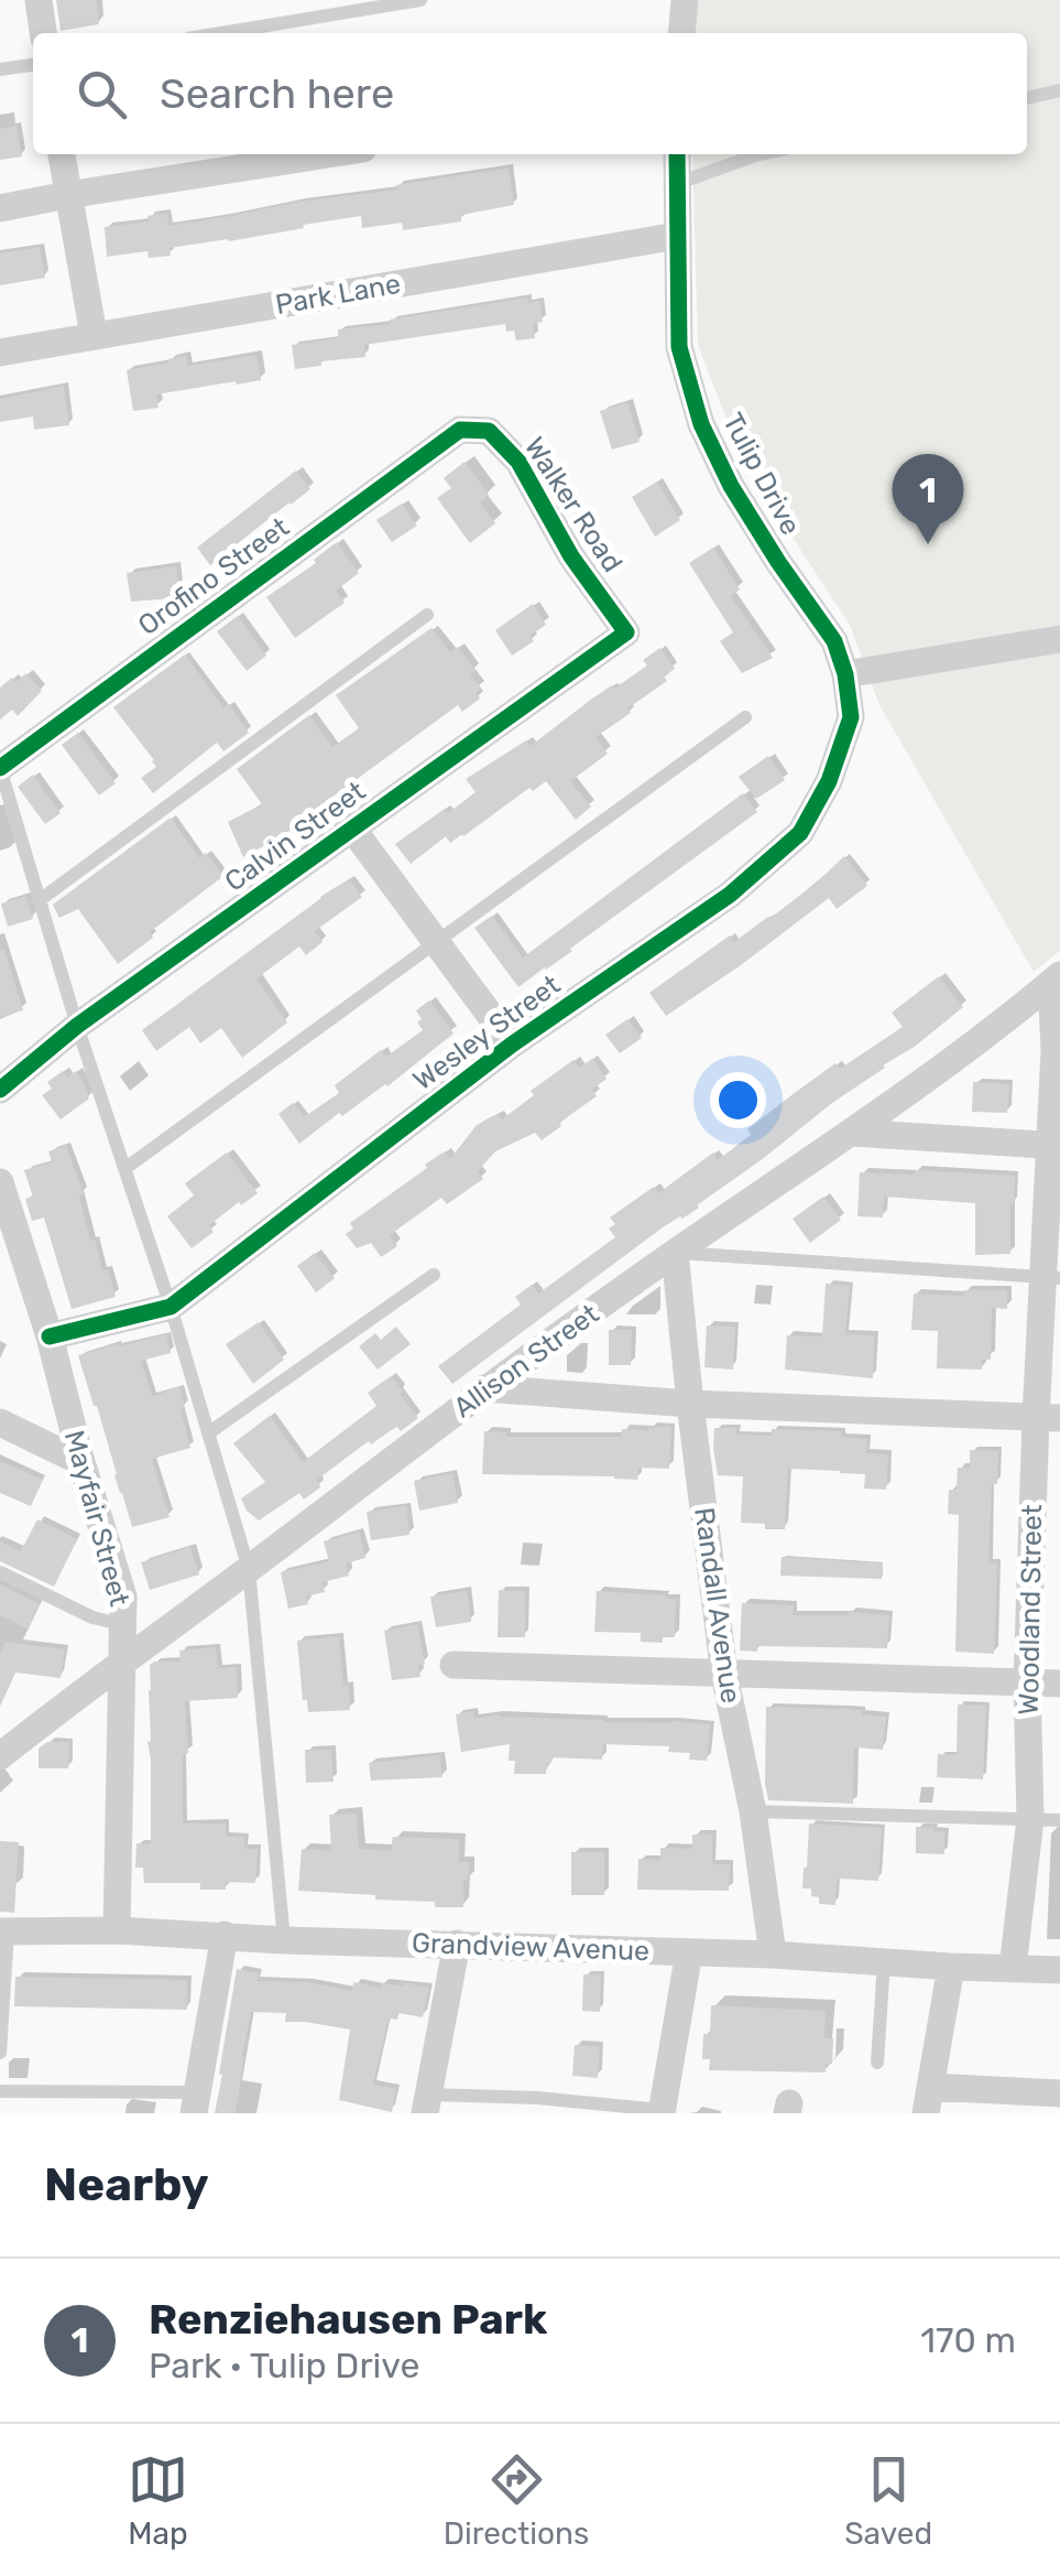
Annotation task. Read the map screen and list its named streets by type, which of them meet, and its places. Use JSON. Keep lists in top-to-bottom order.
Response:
{
  "streets": {
    "street": [
      "Park Lane",
      "Tulip Drive",
      "Walker Road",
      "Orofino Street",
      "Calvin Street",
      "Wesley Street",
      "Allison Street",
      "Mayfair Street",
      "Randall Avenue",
      "Woodland Street",
      "Grandview Avenue"
    ]
  },
  "crossings": [
    ["Park Lane", "Tulip Drive"],
    ["Tulip Drive", "Wesley Street"],
    ["Walker Road", "Orofino Street"],
    ["Walker Road", "Calvin Street"],
    ["Wesley Street", "Mayfair Street"],
    ["Allison Street", "Mayfair Street"],
    ["Allison Street", "Randall Avenue"],
    ["Allison Street", "Woodland Street"],
    ["Mayfair Street", "Grandview Avenue"],
    ["Randall Avenue", "Grandview Avenue"],
    ["Woodland Street", "Grandview Avenue"]
  ],
  "page": {
    "search": "Search here",
    "pins": "1",
    "heading": "Nearby",
    "list": [
      {
        "mark": "1",
        "name": "Renziehausen Park",
        "note": "Park · Tulip Drive",
        "value": "170 m"
      }
    ],
    "nav": ["Map", "Directions", "Saved"]
  }
}
